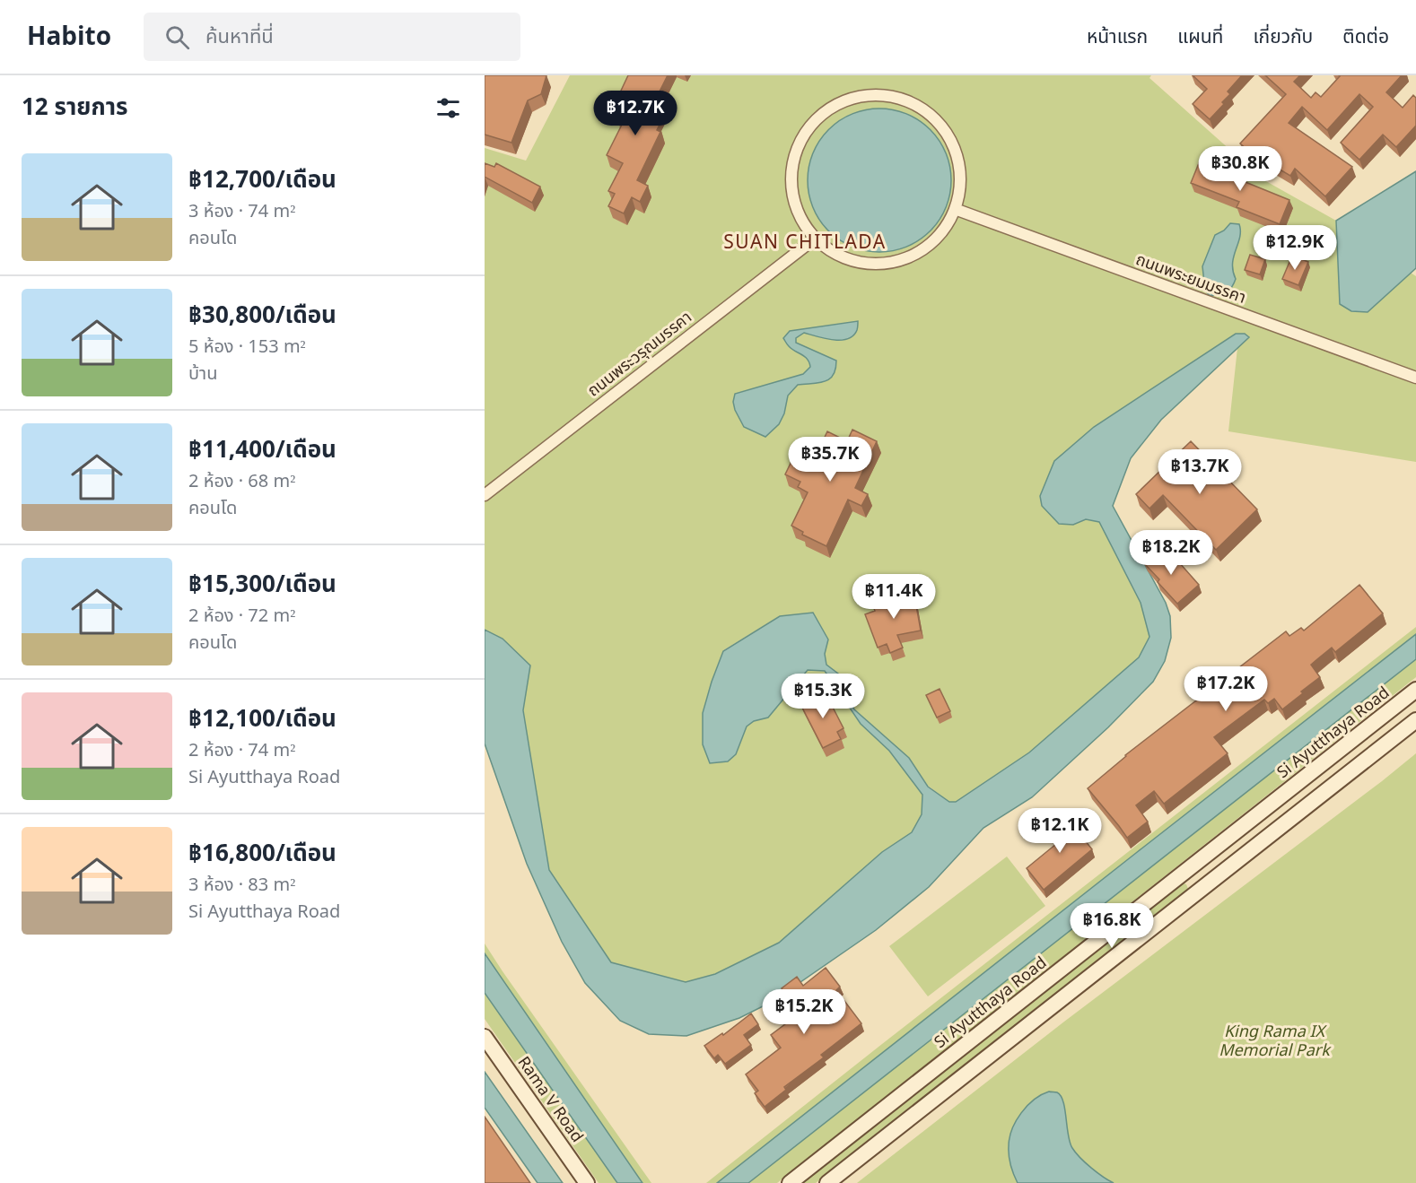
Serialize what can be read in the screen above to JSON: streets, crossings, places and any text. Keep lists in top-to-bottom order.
{
  "streets": {
    "main road": ["Si Ayutthaya Road", "Rama V Road"],
    "street": ["ถนนพระยมมรรคา", "ถนนพระวรุณมรรคา"]
  },
  "crossings": [
    ["ถนนพระยมมรรคา", "ถนนพระวรุณมรรคา"]
  ],
  "districts": ["SUAN CHITLADA"],
  "parks": ["King Rama IX Memorial Park"],
  "page": {
    "header": "Habito",
    "search": "ค้นหาที่นี่",
    "nav": [
      "หน้าแรก",
      "แผนที่",
      "เกี่ยวกับ",
      "ติดต่อ"
    ],
    "heading": "12 รายการ",
    "price": [
      "฿12.7K",
      "฿30.8K",
      "฿12.9K",
      "฿35.7K",
      "฿13.7K",
      "฿18.2K",
      "฿11.4K",
      "฿17.2K",
      "฿15.3K",
      "฿12.1K",
      "฿16.8K",
      "฿15.2K"
    ],
    "list": [
      {
        "name": "฿12,700/เดือน",
        "note": "3 ห้อง · 74 m² · คอนโด"
      },
      {
        "name": "฿30,800/เดือน",
        "note": "5 ห้อง · 153 m² · บ้าน"
      },
      {
        "name": "฿11,400/เดือน",
        "note": "2 ห้อง · 68 m² · คอนโด"
      },
      {
        "name": "฿15,300/เดือน",
        "note": "2 ห้อง · 72 m² · คอนโด"
      },
      {
        "name": "฿12,100/เดือน",
        "note": "2 ห้อง · 74 m² · Si Ayutthaya Road"
      },
      {
        "name": "฿16,800/เดือน",
        "note": "3 ห้อง · 83 m² · Si Ayutthaya Road"
      }
    ]
  }
}
